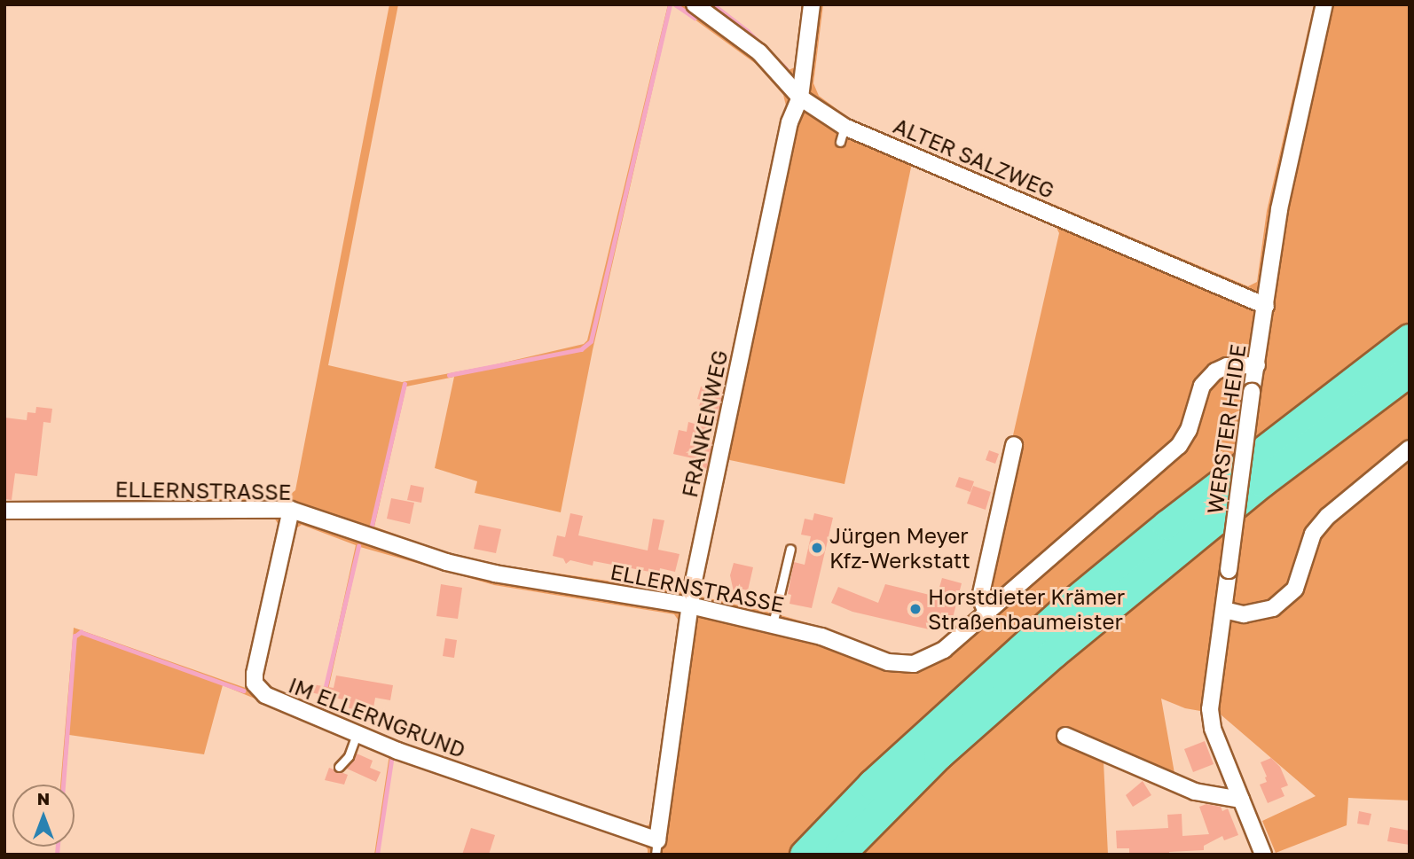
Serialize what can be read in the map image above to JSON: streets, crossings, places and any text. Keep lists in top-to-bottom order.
{
  "streets": {
    "street": [
      "ALTER SALZWEG",
      "FRANKENWEG",
      "WERSTER HEIDE",
      "ELLERNSTRASSE",
      "IM ELLERNGRUND"
    ]
  },
  "crossings": [
    ["ALTER SALZWEG", "FRANKENWEG"],
    ["ALTER SALZWEG", "WERSTER HEIDE"],
    ["FRANKENWEG", "ELLERNSTRASSE"],
    ["FRANKENWEG", "IM ELLERNGRUND"],
    ["WERSTER HEIDE", "ELLERNSTRASSE"],
    ["ELLERNSTRASSE", "IM ELLERNGRUND"]
  ],
  "places": ["Jürgen Meyer Kfz-Werkstatt", "Horstdieter Krämer Straßenbaumeister"],
  "north": "top"
}
